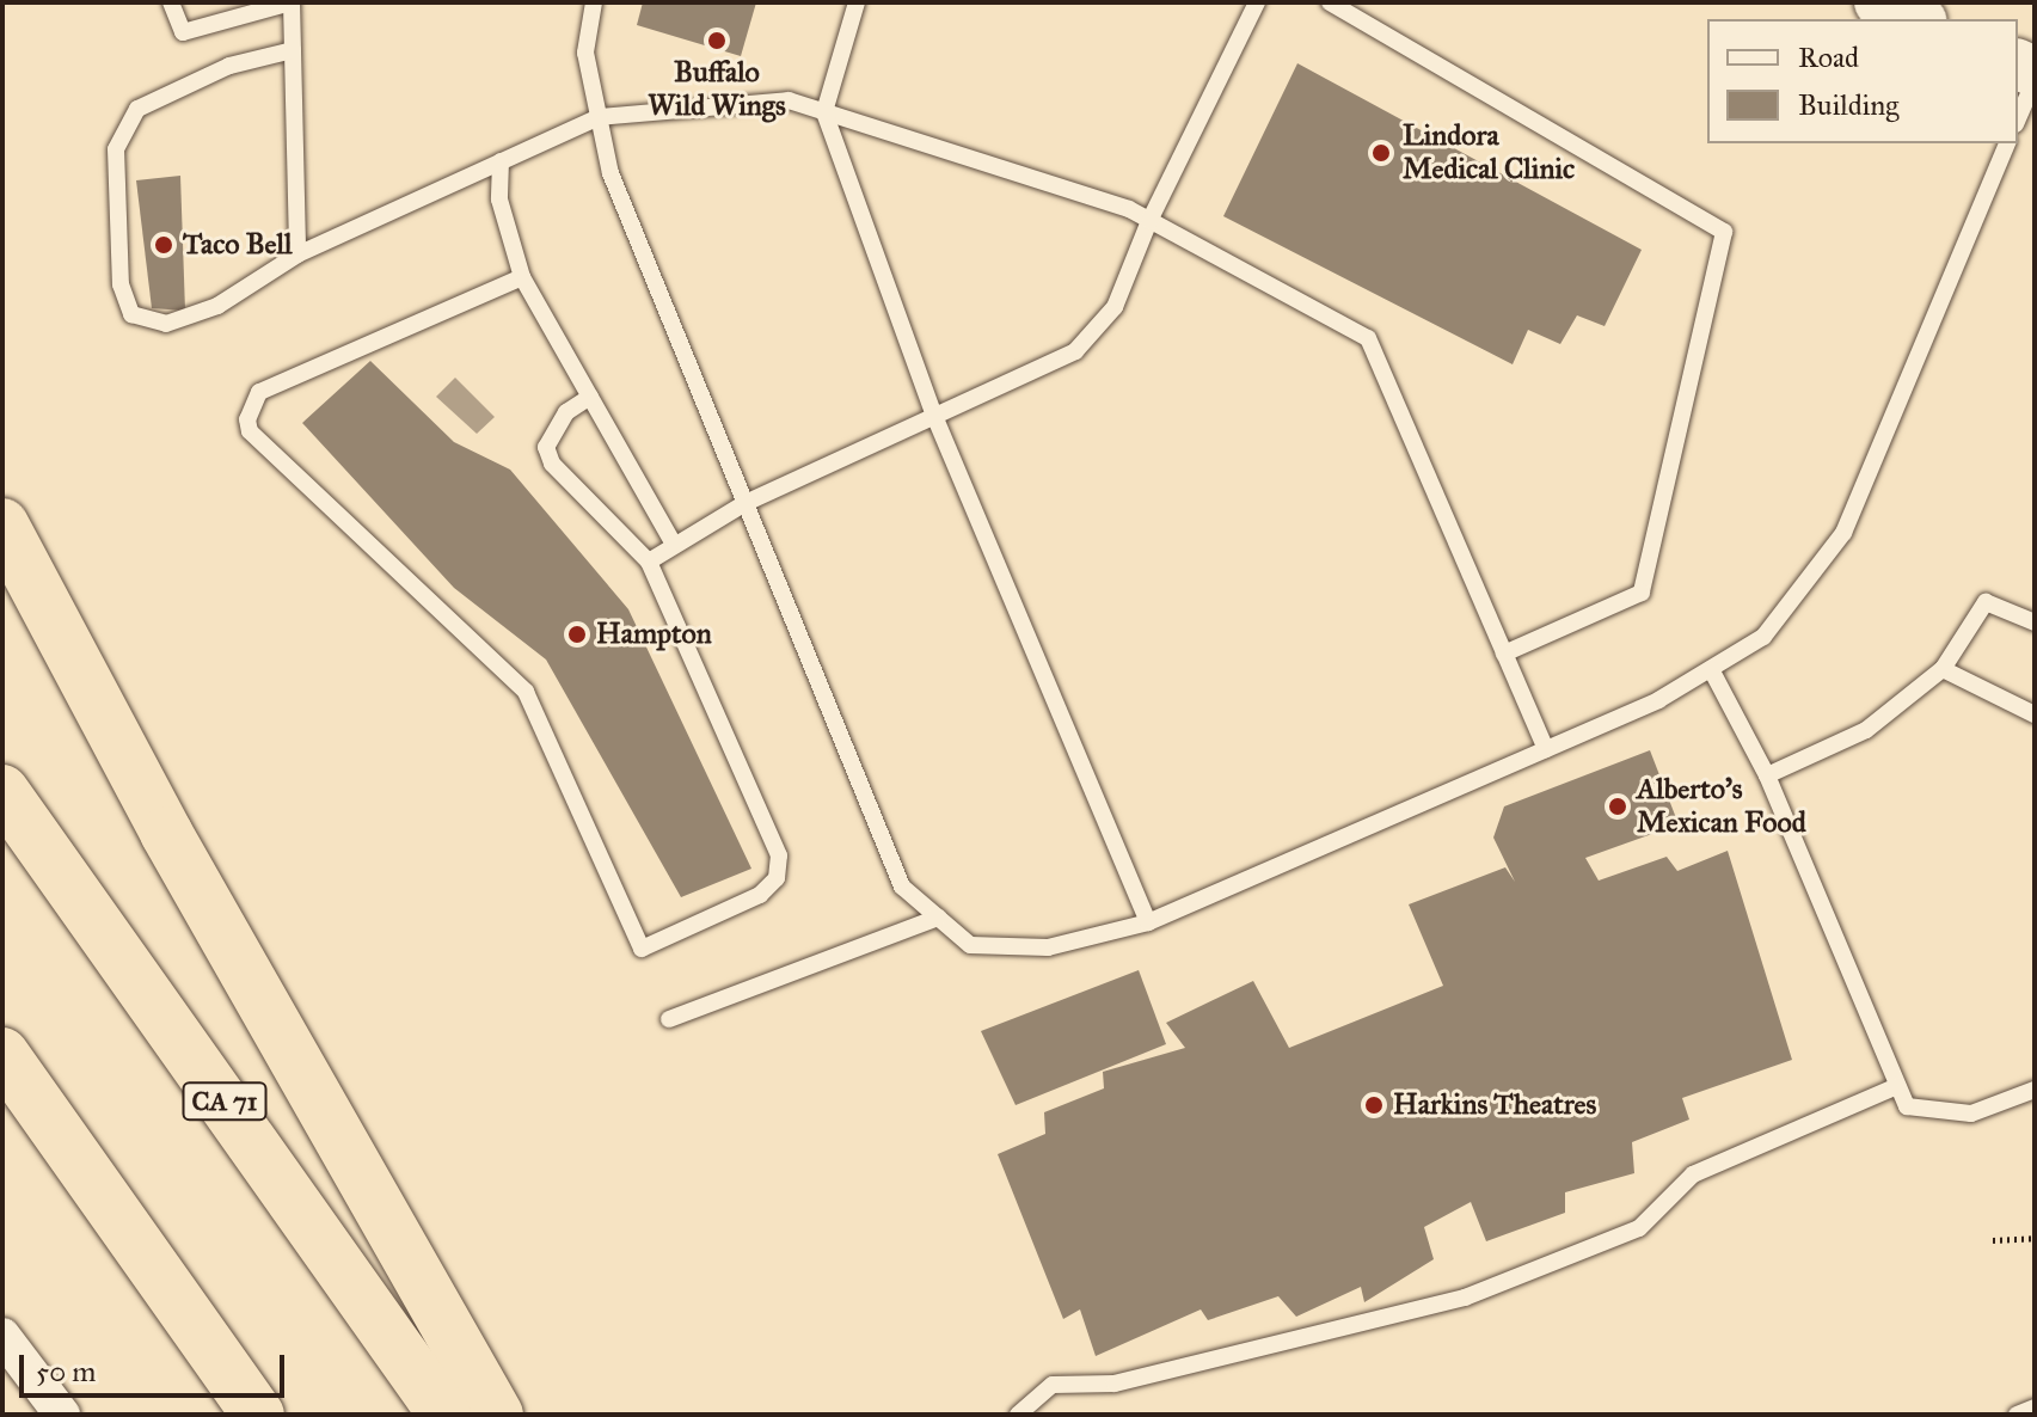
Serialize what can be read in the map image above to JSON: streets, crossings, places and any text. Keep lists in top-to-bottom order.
{
  "streets": {
    "highway": ["CA 71"]
  },
  "places": [
    "Buffalo Wild Wings",
    "Lindora Medical Clinic",
    "Taco Bell",
    "Hampton",
    "Alberto's Mexican Food",
    "Harkins Theatres"
  ],
  "legend": ["Road", "Building"],
  "scale_bar": "50 m"
}
